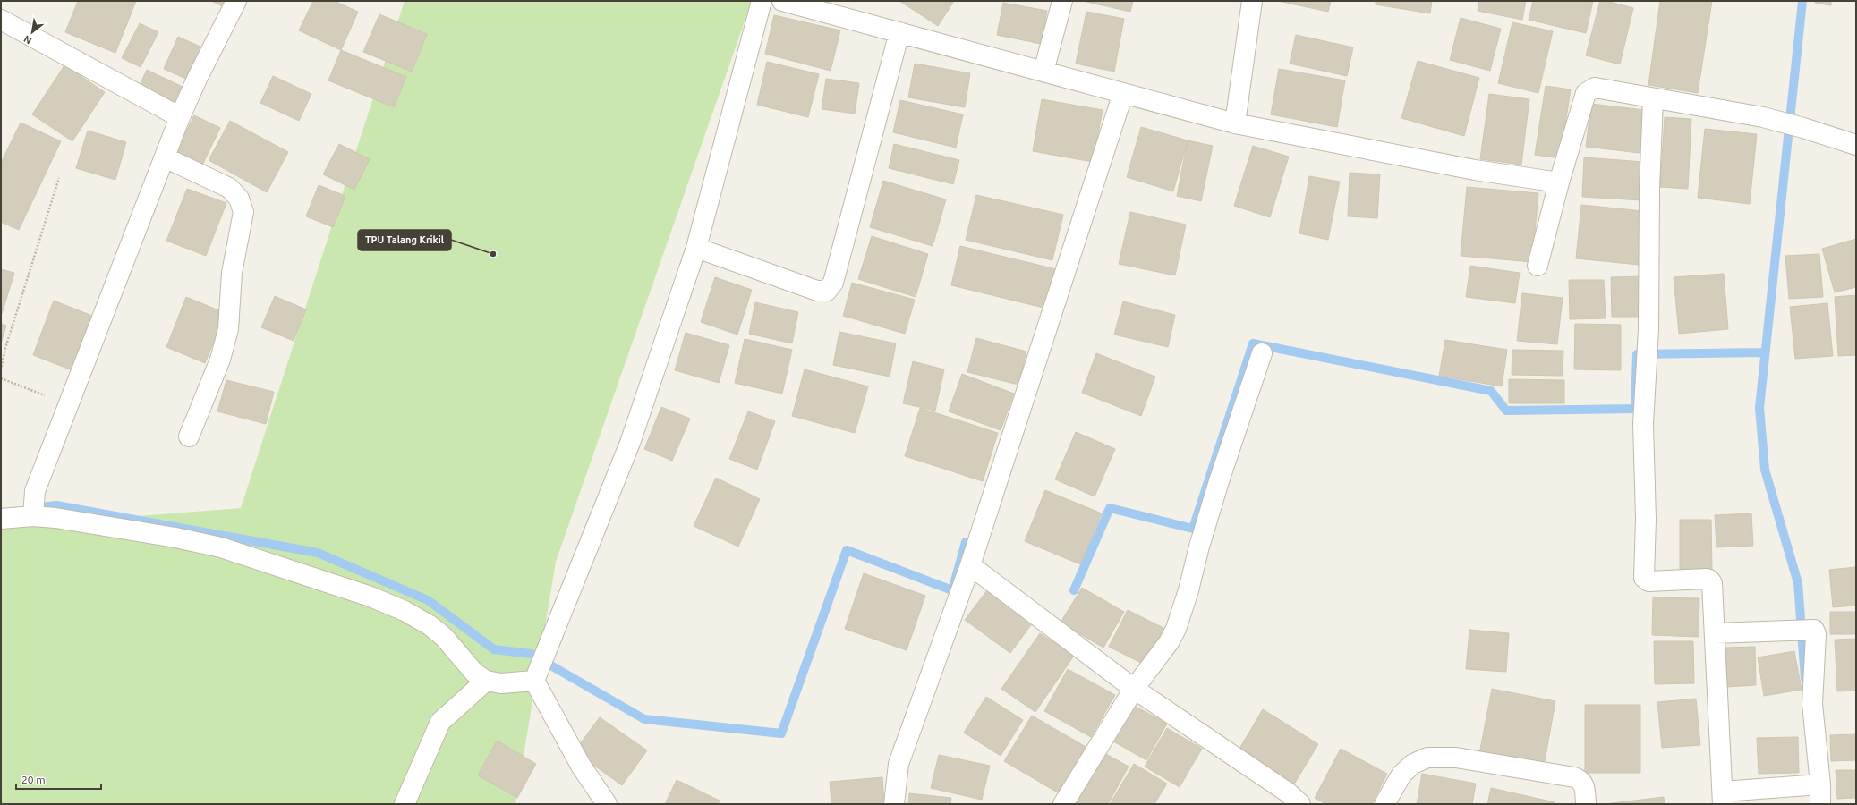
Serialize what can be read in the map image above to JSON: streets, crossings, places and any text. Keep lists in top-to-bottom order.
{
  "places": ["TPU Talang Krikil"],
  "scale_bar": "20 m",
  "north": "bottom left"
}
